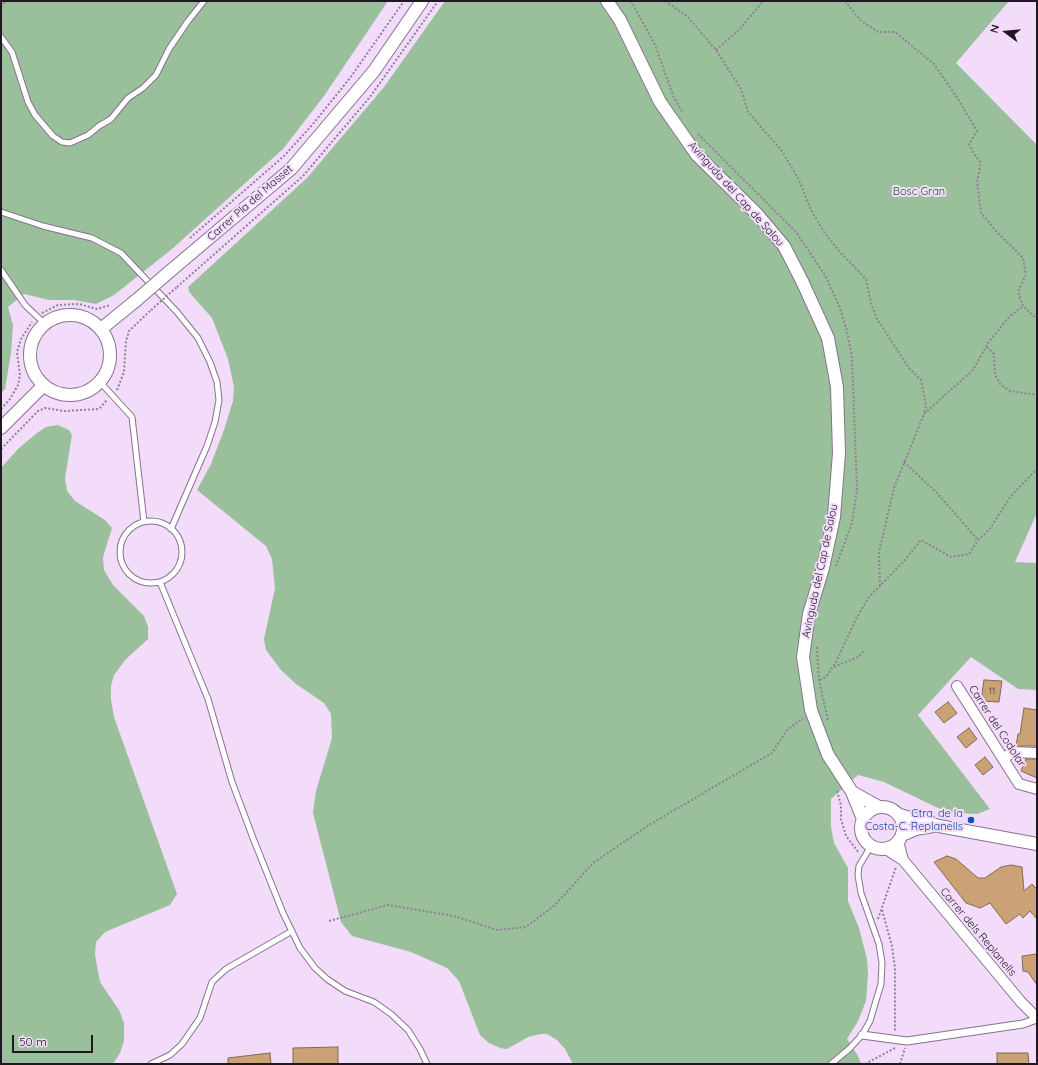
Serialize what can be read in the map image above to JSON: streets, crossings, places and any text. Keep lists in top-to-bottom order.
{
  "streets": {
    "street": [
      "Avinguda del Cap de Salou",
      "Carrer Pla del Masset",
      "Carrer del Codolar",
      "Carrer dels Replanells"
    ]
  },
  "crossings": [
    ["Avinguda del Cap de Salou", "Carrer dels Replanells"]
  ],
  "parks": ["Bosc Gran"],
  "places": ["Ctra. de la Costa-C. Replanells"],
  "house_numbers": ["11"],
  "scale_bar": "50 m",
  "north": "left"
}
